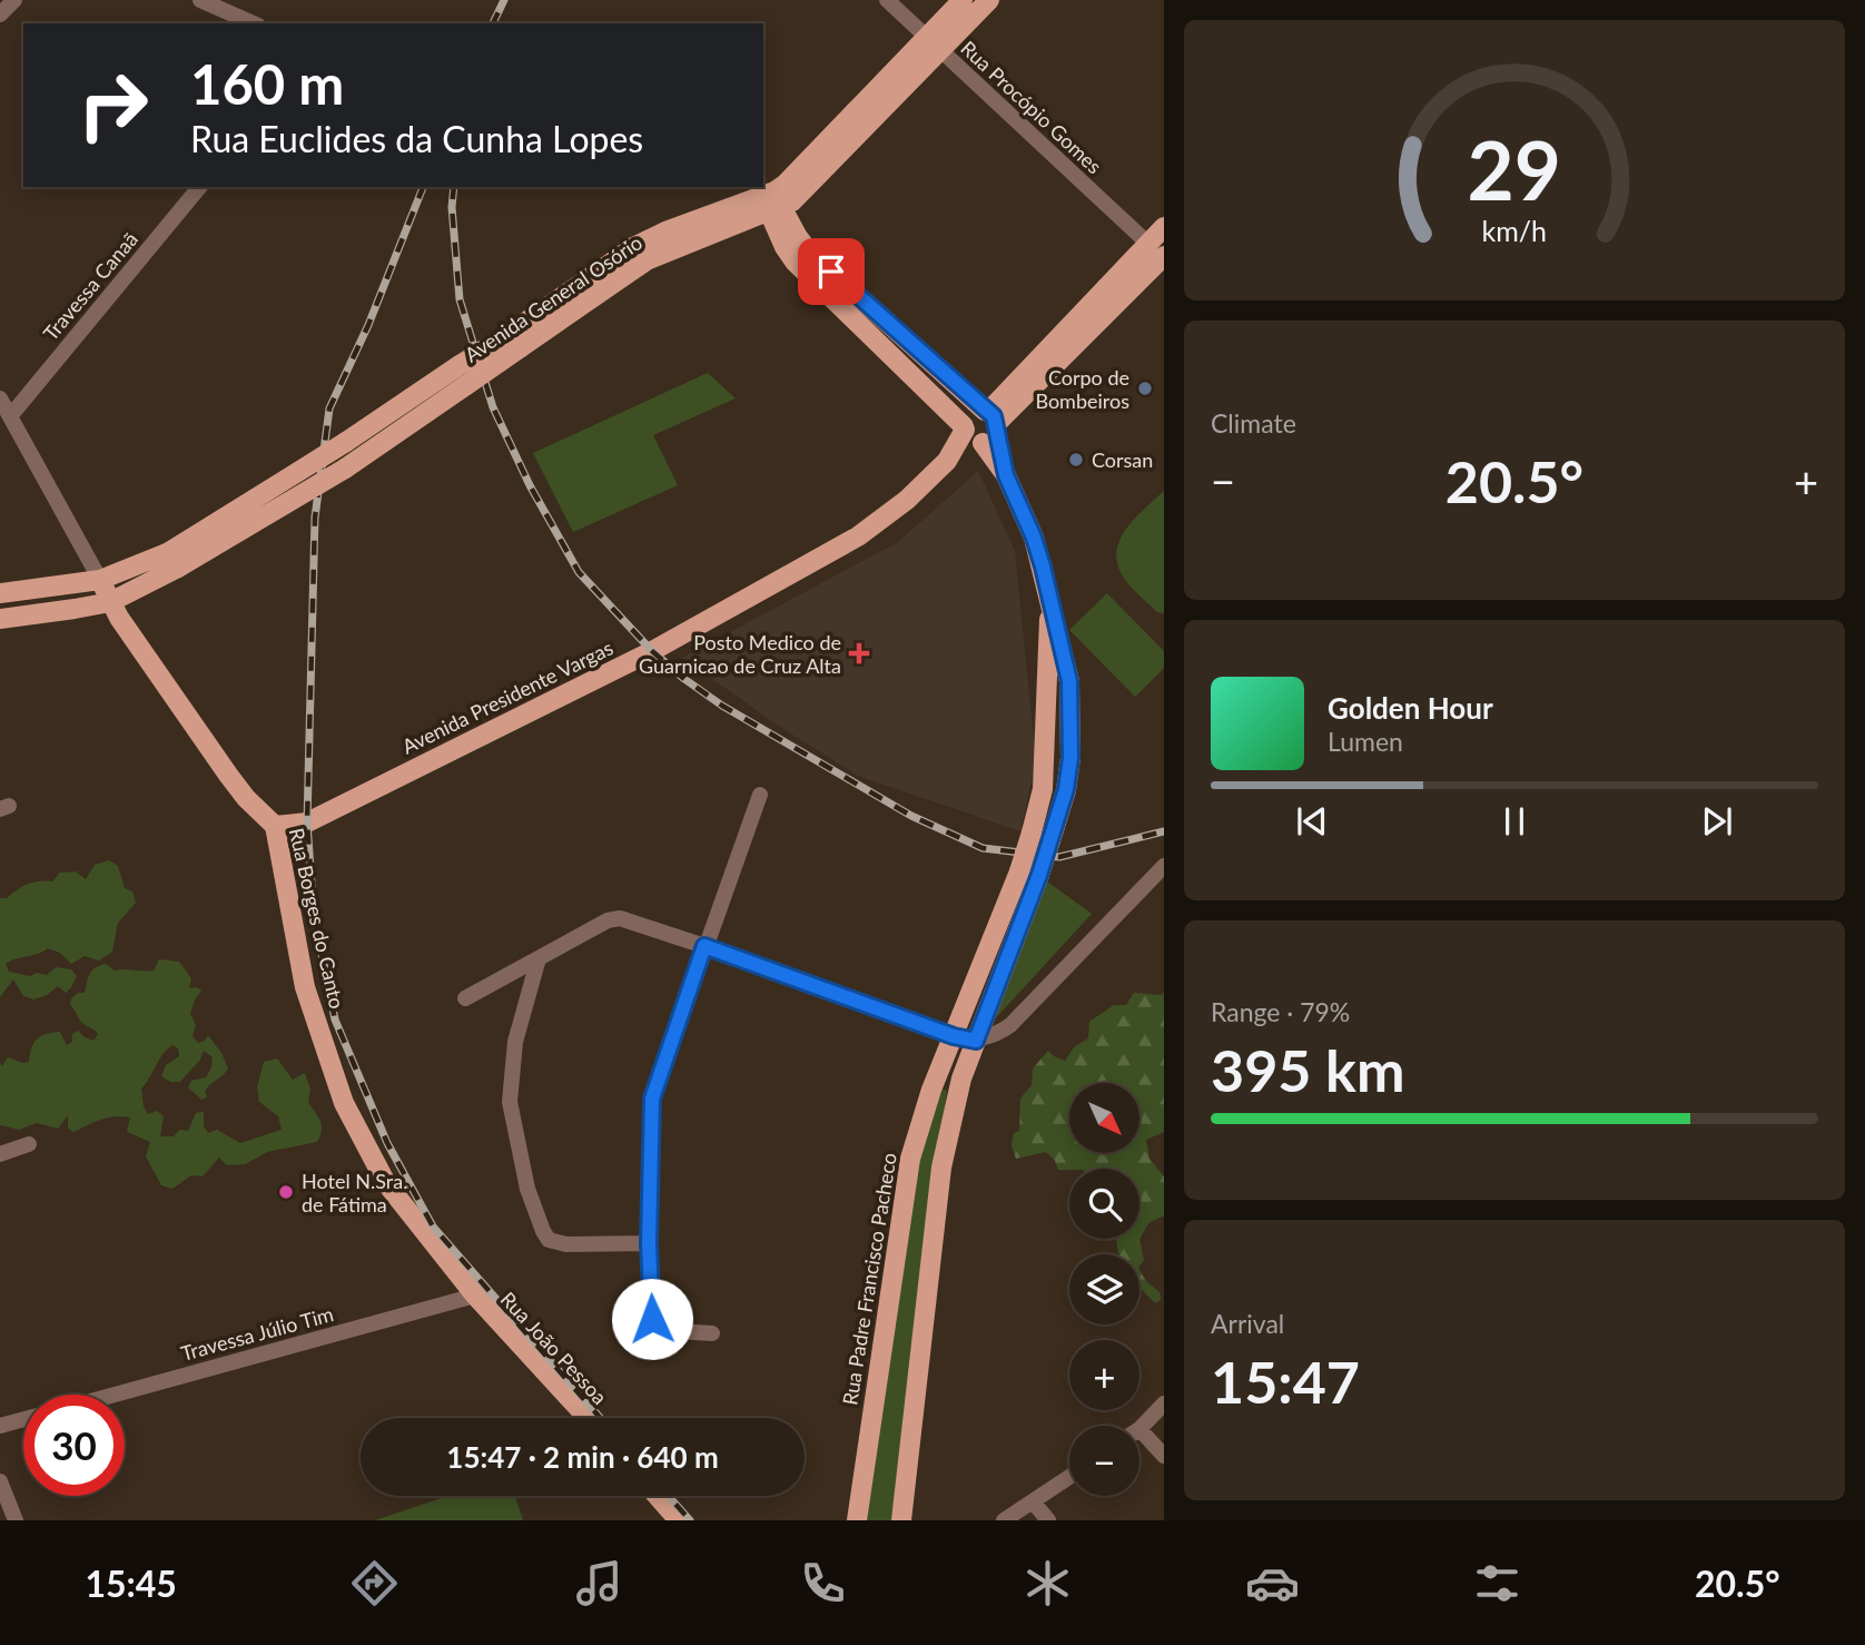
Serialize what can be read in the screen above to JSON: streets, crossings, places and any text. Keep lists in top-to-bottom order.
{
  "streets": {
    "main road": [
      "Avenida General Osório",
      "Avenida Presidente Vargas",
      "Rua Borges do Canto",
      "Rua Padre Francisco Pacheco",
      "Rua João Pessoa"
    ],
    "street": ["Rua Procópio Gomes", "Travessa Canaã", "Travessa Júlio Tim"]
  },
  "crossings": [
    ["Rua Procópio Gomes", "Avenida General Osório"],
    ["Rua Procópio Gomes", "Avenida Presidente Vargas"],
    ["Travessa Canaã", "Rua Borges do Canto"],
    ["Avenida General Osório", "Rua Borges do Canto"],
    ["Avenida General Osório", "Rua Padre Francisco Pacheco"],
    ["Avenida Presidente Vargas", "Rua Borges do Canto"],
    ["Avenida Presidente Vargas", "Rua Padre Francisco Pacheco"],
    ["Rua Borges do Canto", "Travessa Júlio Tim"],
    ["Rua Borges do Canto", "Rua João Pessoa"],
    ["Travessa Júlio Tim", "Rua João Pessoa"]
  ],
  "places": {
    "other": ["Corpo de Bombeiros", "Corsan", "Hotel N.Sra. de Fátima"],
    "health": ["Posto Medico de Guarnicao de Cruz Alta"]
  },
  "north": "bottom right",
  "page": {
    "turn": ["160 m", "Rua Euclides da Cunha Lopes"],
    "tile": [
      "Climate",
      ["Range · 79%", "395 km"],
      ["Arrival", "15:47"]
    ],
    "heat": ["−", "20.5°", "+"],
    "song": ["Golden Hour", "Lumen"],
    "map_buttons": ["+", "−"],
    "limit": "30",
    "trip": "15:47 · 2 min · 640 m",
    "tabs": ["15:45", "20.5°"],
    "gauge": ["29", "km/h"]
  }
}
